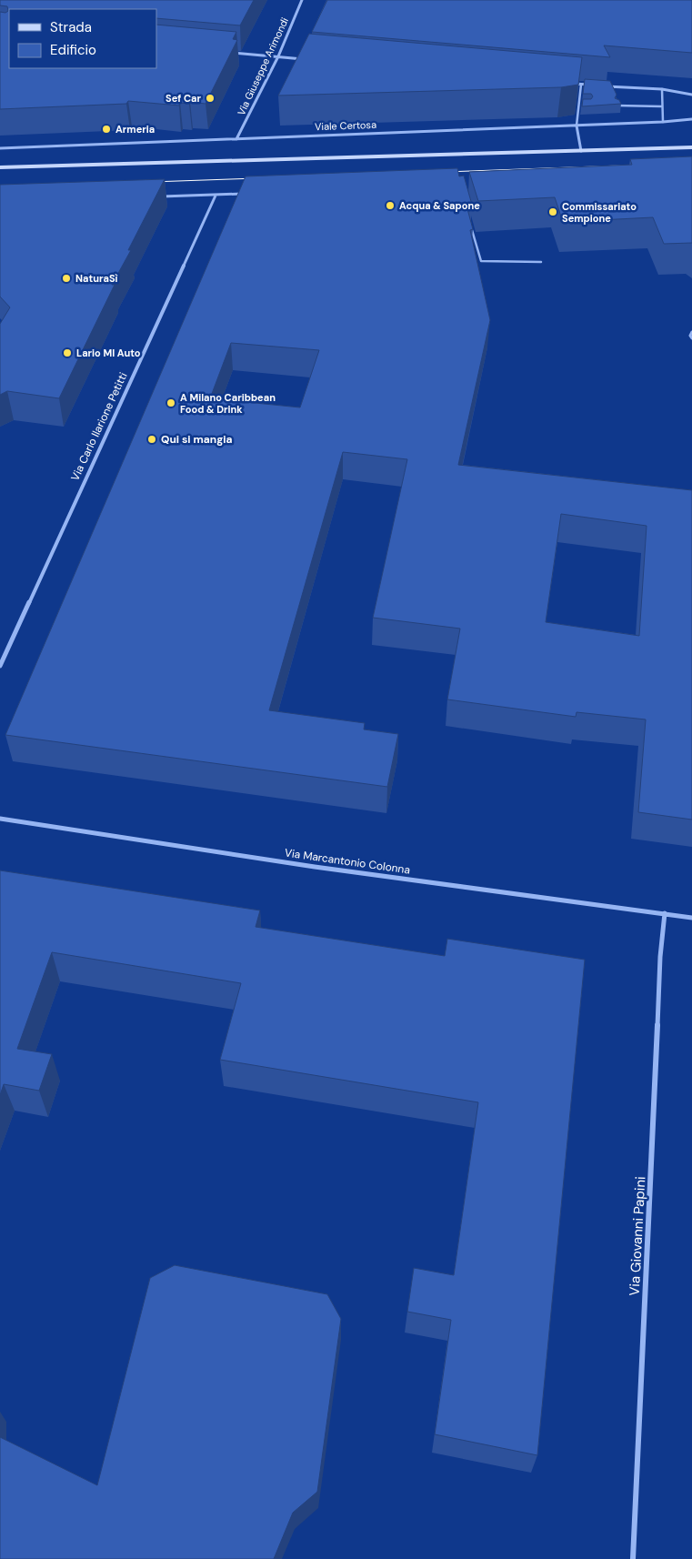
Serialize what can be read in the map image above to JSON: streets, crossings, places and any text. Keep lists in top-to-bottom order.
{
  "streets": {
    "street": [
      "Via Giuseppe Arimondi",
      "Viale Certosa",
      "Via Carlo Ilarione Petitti",
      "Via Marcantonio Colonna",
      "Via Giovanni Papini"
    ]
  },
  "crossings": [
    ["Via Giuseppe Arimondi", "Viale Certosa"],
    ["Via Marcantonio Colonna", "Via Giovanni Papini"]
  ],
  "places": [
    "Sef Car",
    "Armeria",
    "Acqua & Sapone",
    "Commissariato Sempione",
    "NaturaSì",
    "Lario MI Auto",
    "A Milano Caribbean Food & Drink",
    "Qui si mangia"
  ],
  "legend": ["Strada", "Edificio"]
}
